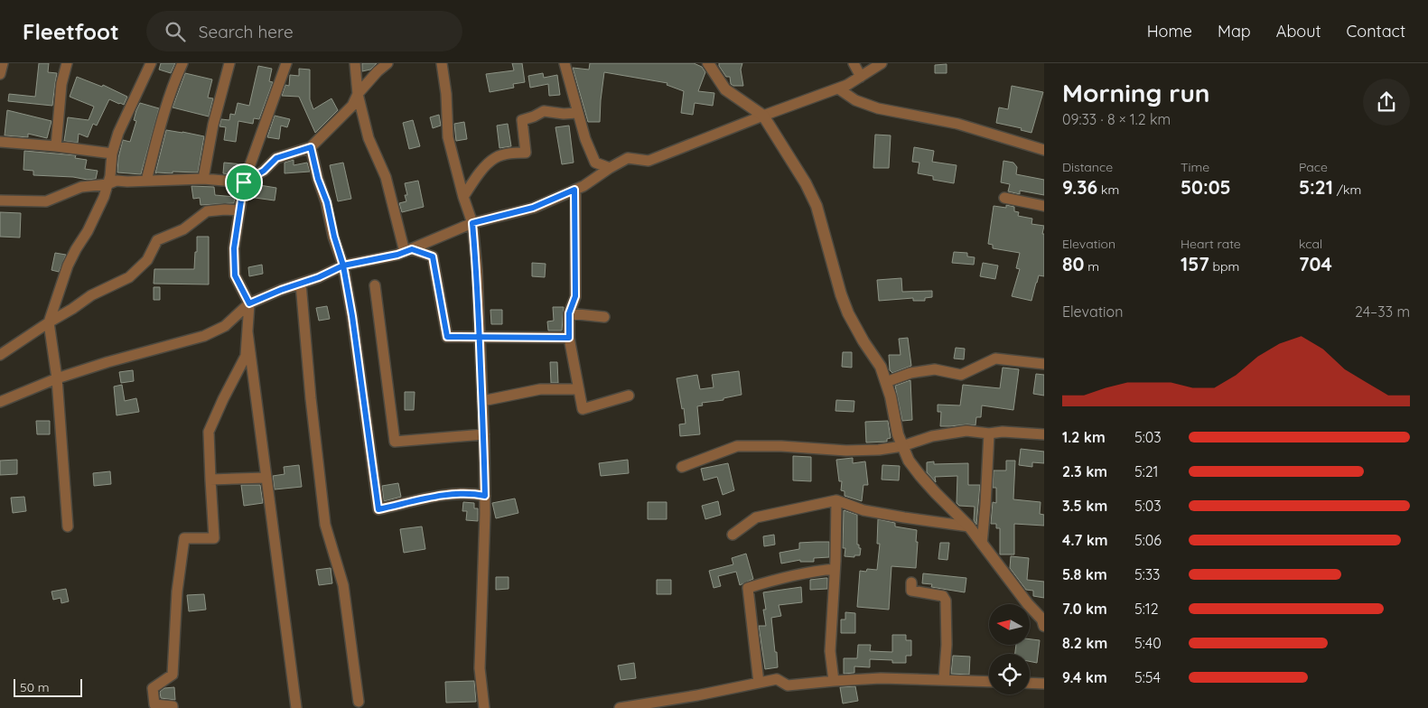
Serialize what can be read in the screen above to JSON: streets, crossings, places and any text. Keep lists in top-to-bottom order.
{
  "scale_bar": "50 m",
  "north": "left",
  "page": {
    "header": "Fleetfoot",
    "search": "Search here",
    "nav": [
      "Home",
      "Map",
      "About",
      "Contact"
    ],
    "heading": ["Morning run", "09:33 · 8 × 1.2 km"],
    "stats": [
      ["Distance", "9.36 km"],
      ["Time", "50:05"],
      ["Pace", "5:21 /km"],
      ["Elevation", "80 m"],
      ["Heart rate", "157 bpm"],
      ["kcal", "704"]
    ],
    "chart": ["Elevation", "24–33 m"],
    "list": [
      {
        "name": "1.2 km",
        "note": "5:03"
      },
      {
        "name": "2.3 km",
        "note": "5:21"
      },
      {
        "name": "3.5 km",
        "note": "5:03"
      },
      {
        "name": "4.7 km",
        "note": "5:06"
      },
      {
        "name": "5.8 km",
        "note": "5:33"
      },
      {
        "name": "7.0 km",
        "note": "5:12"
      },
      {
        "name": "8.2 km",
        "note": "5:40"
      },
      {
        "name": "9.4 km",
        "note": "5:54"
      }
    ],
    "scale": "50 m"
  }
}
